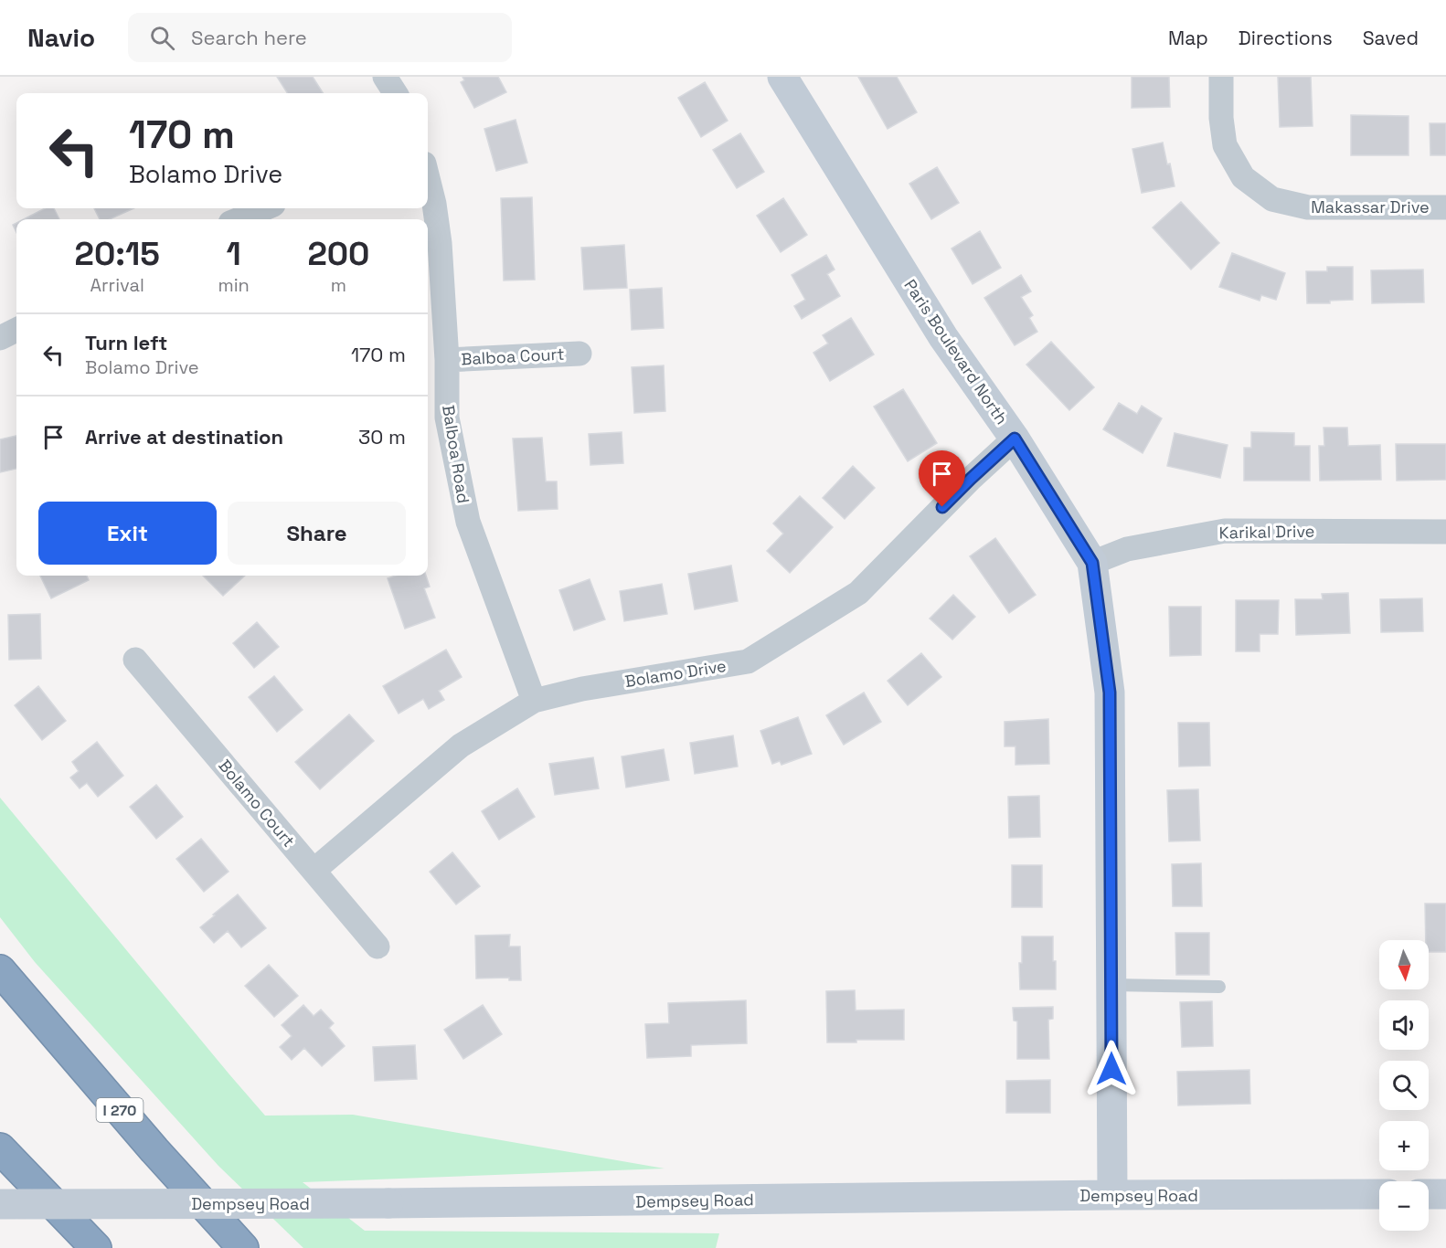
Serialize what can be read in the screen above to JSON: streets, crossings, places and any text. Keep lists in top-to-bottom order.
{
  "streets": {
    "highway": ["I 270"],
    "main road": ["Paris Boulevard North", "Dempsey Road"],
    "street": [
      "Makassar Drive",
      "Balboa Court",
      "Balboa Road",
      "Karikal Drive",
      "Bolamo Drive",
      "Bolamo Court"
    ]
  },
  "crossings": [
    ["Paris Boulevard North", "Karikal Drive"],
    ["Paris Boulevard North", "Bolamo Drive"],
    ["Paris Boulevard North", "Dempsey Road"],
    ["Balboa Court", "Balboa Road"],
    ["Balboa Road", "Bolamo Drive"],
    ["Bolamo Drive", "Bolamo Court"]
  ],
  "north": "bottom",
  "page": {
    "header": "Navio",
    "search": "Search here",
    "nav": ["Map", "Directions", "Saved"],
    "turn": ["170 m", "Bolamo Drive"],
    "eta": [
      "20:15",
      "Arrival",
      "1",
      "min",
      "200",
      "m"
    ],
    "list": [
      {
        "name": "Turn left",
        "note": "Bolamo Drive",
        "value": "170 m"
      },
      {
        "name": "Arrive at destination",
        "value": "30 m"
      }
    ],
    "buttons": ["Exit", "Share"],
    "map_buttons": ["+", "−"]
  }
}
